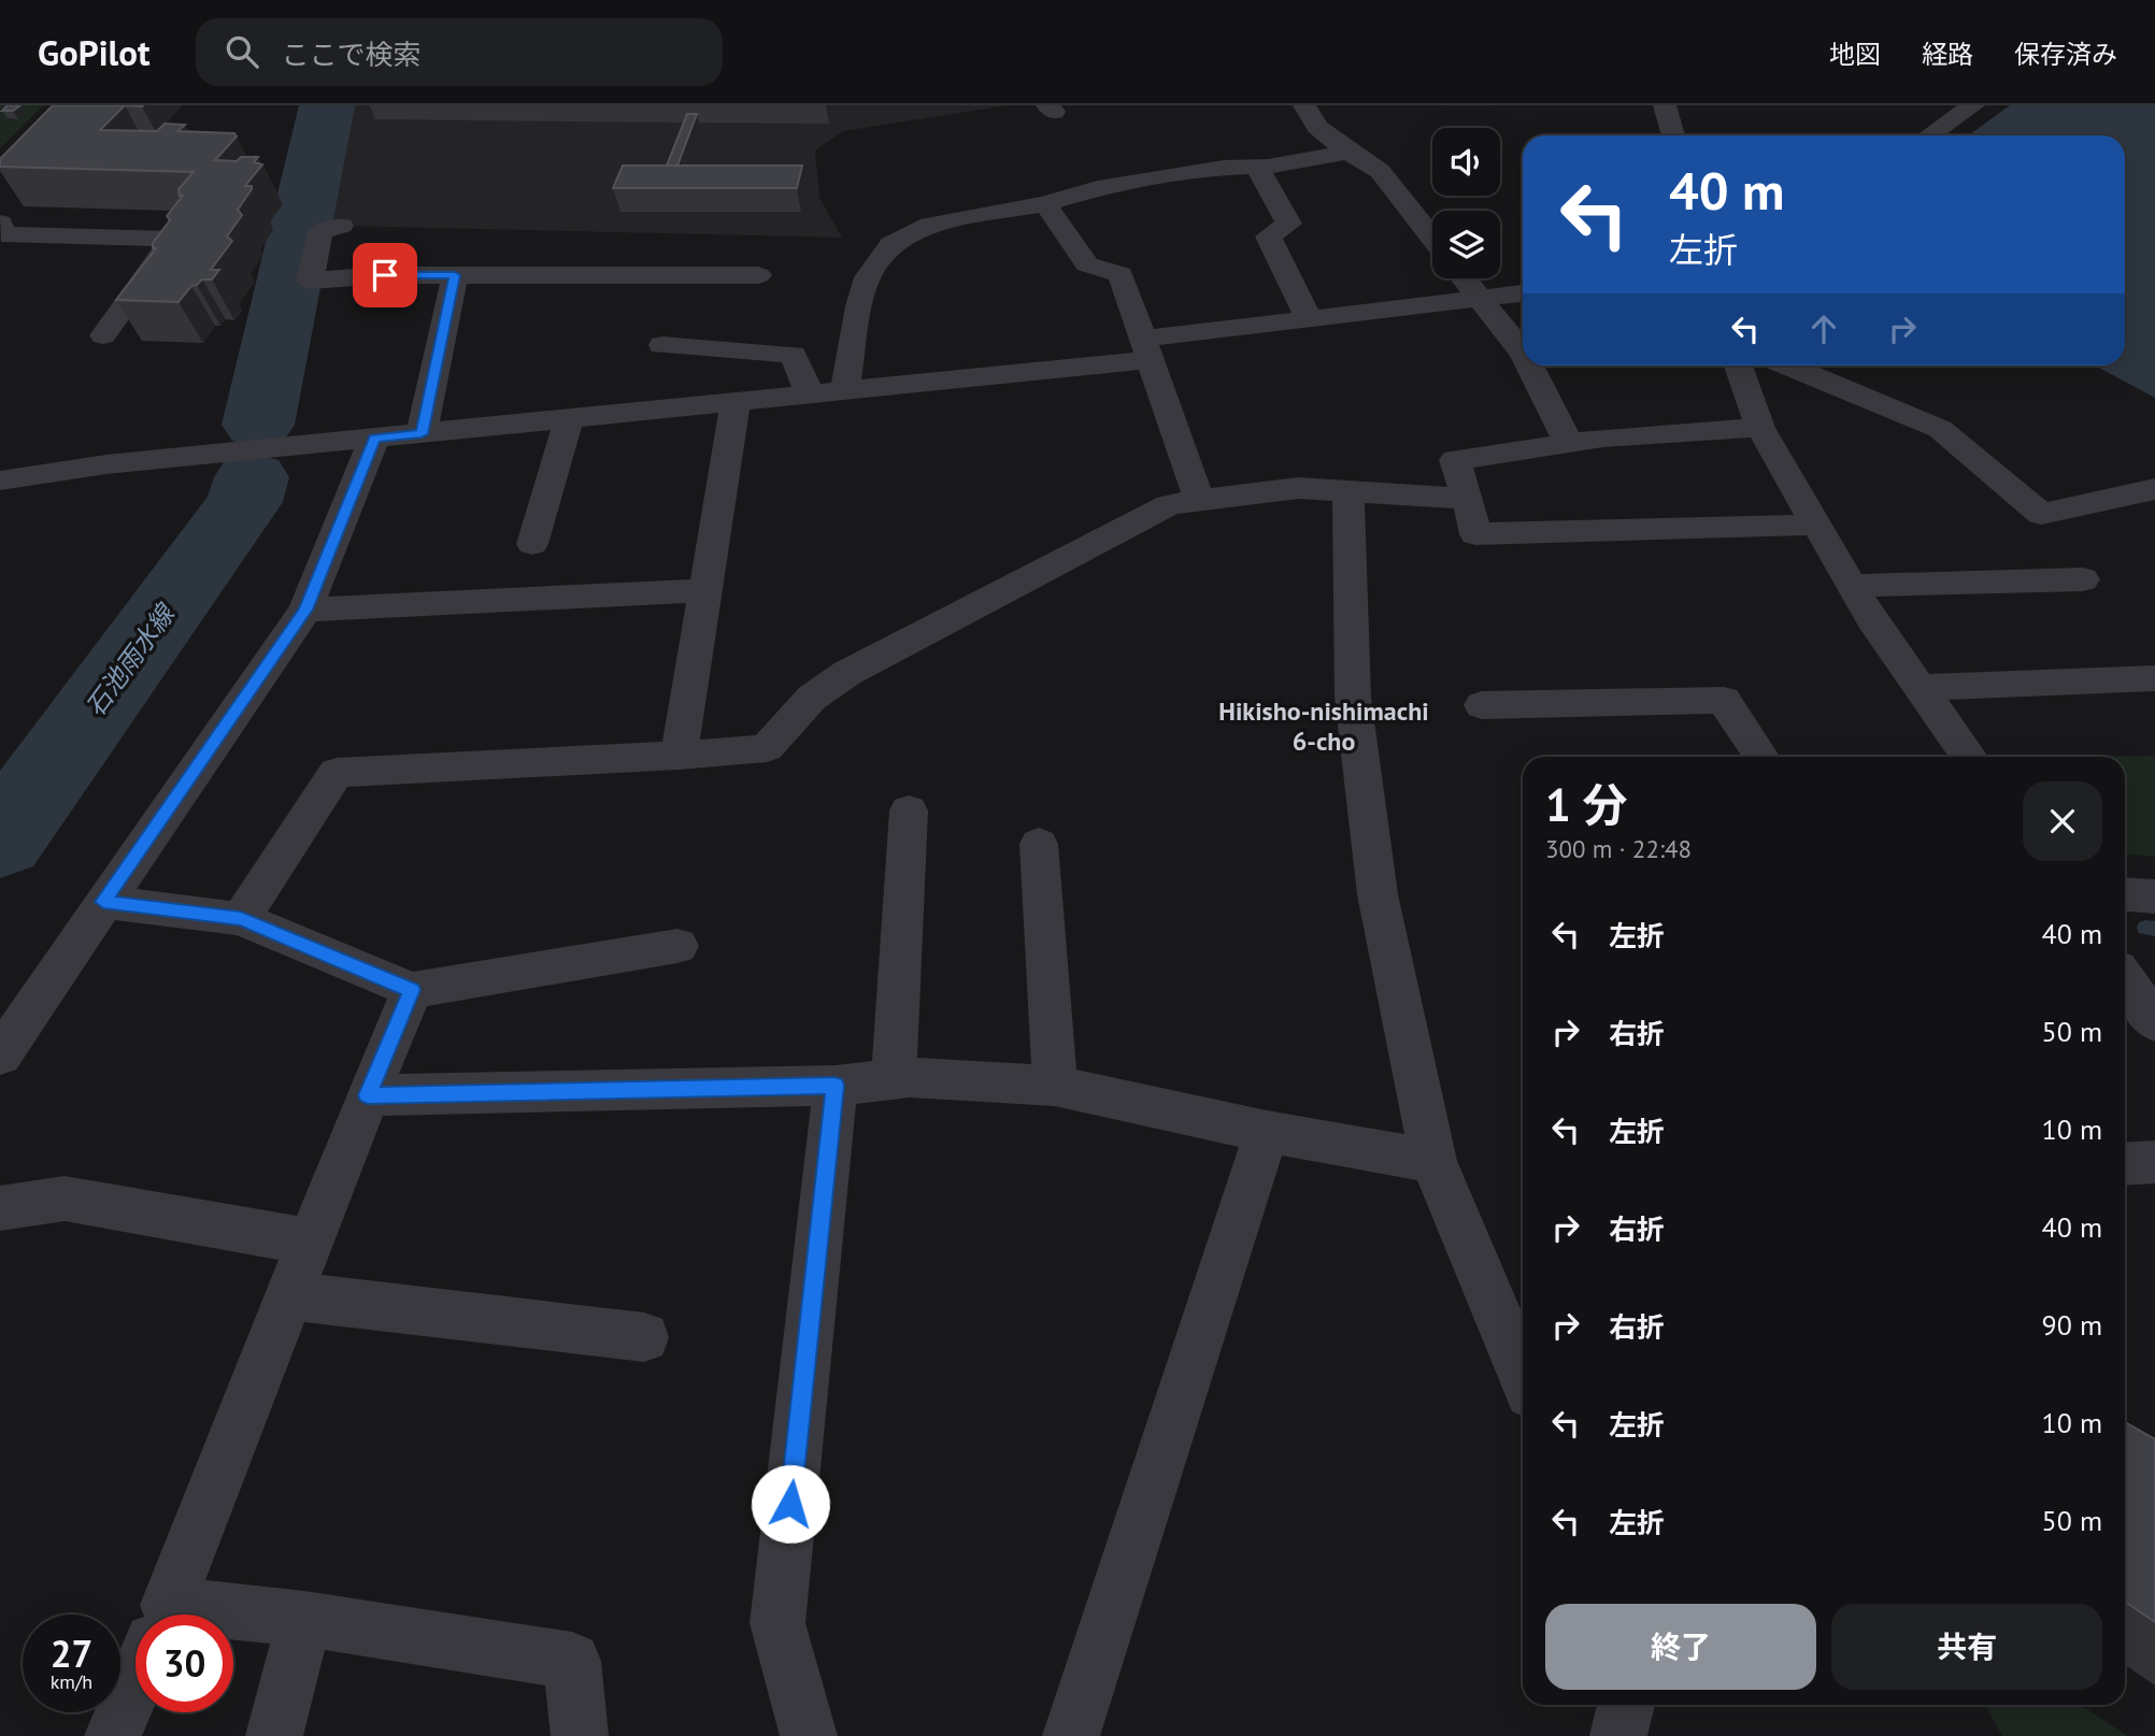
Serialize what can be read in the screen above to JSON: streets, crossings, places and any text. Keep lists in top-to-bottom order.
{
  "districts": ["Hikisho-nishimachi 6-cho"],
  "water": ["石池雨水線"],
  "page": {
    "header": "GoPilot",
    "search": "ここで検索",
    "nav": ["地図", "経路", "保存済み"],
    "turn": ["40 m", "左折"],
    "heading": ["1 分", "300 m · 22:48"],
    "list": [
      {
        "name": "左折",
        "value": "40 m"
      },
      {
        "name": "右折",
        "value": "50 m"
      },
      {
        "name": "左折",
        "value": "10 m"
      },
      {
        "name": "右折",
        "value": "40 m"
      },
      {
        "name": "右折",
        "value": "90 m"
      },
      {
        "name": "左折",
        "value": "10 m"
      },
      {
        "name": "左折",
        "value": "50 m"
      }
    ],
    "buttons": ["終了", "共有"],
    "speed": "27 km/h",
    "limit": "30"
  }
}
